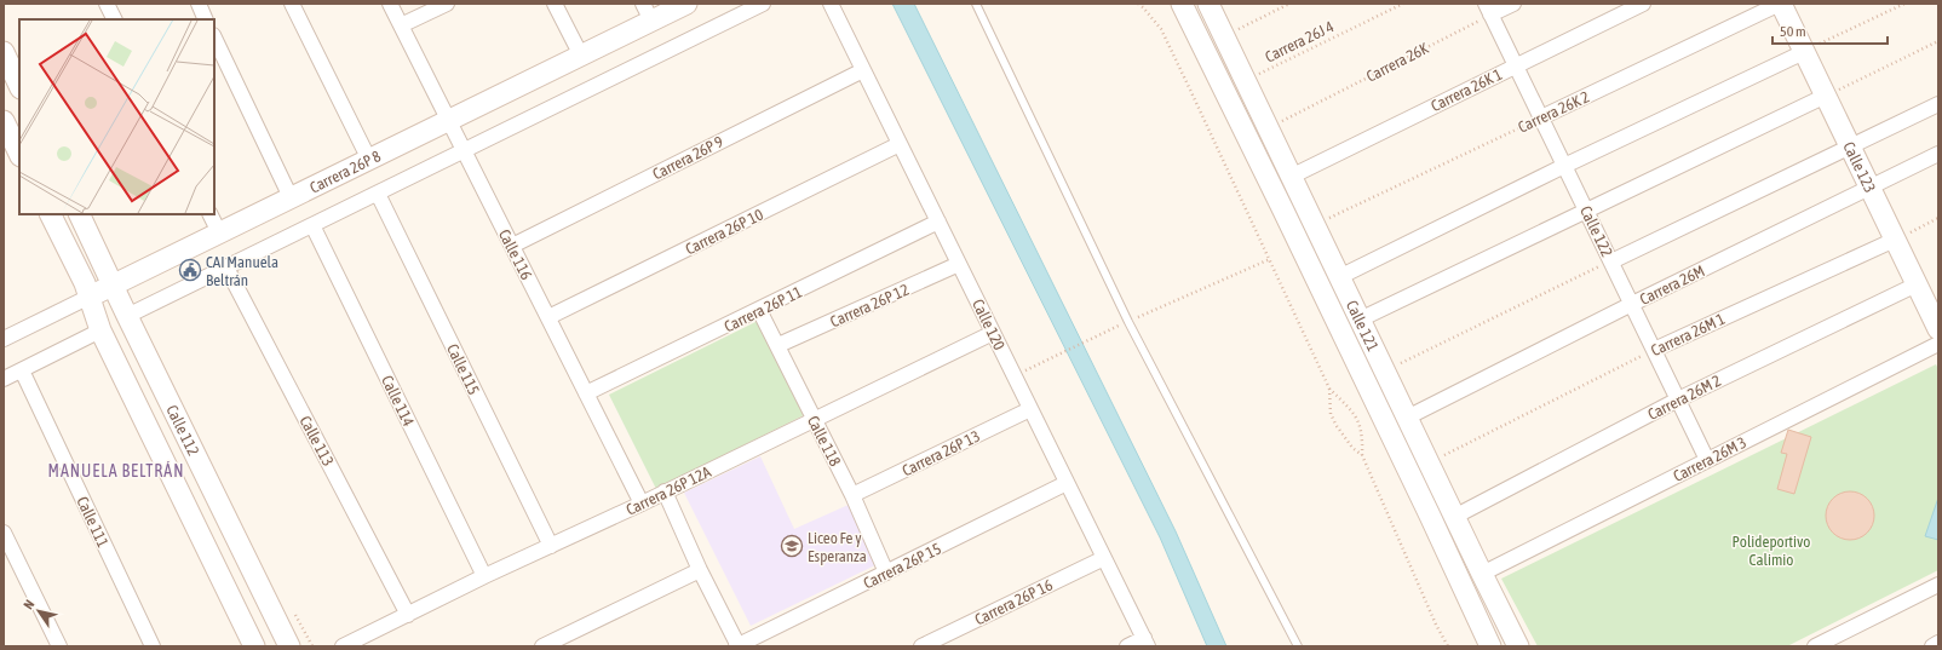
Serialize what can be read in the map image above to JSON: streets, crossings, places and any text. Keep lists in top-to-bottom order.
{
  "streets": {
    "street": [
      "Carrera 26K 1",
      "Carrera 26K 2",
      "Carrera 26P 9",
      "Calle 123",
      "Carrera 26P 8",
      "Carrera 26P 10",
      "Calle 122",
      "Calle 116",
      "Carrera 26M",
      "Carrera 26P 12",
      "Carrera 26P 11",
      "Calle 120",
      "Calle 121",
      "Carrera 26M 1",
      "Calle 115",
      "Carrera 26M 2",
      "Calle 114",
      "Calle 112",
      "Calle 113",
      "Calle 118",
      "Carrera 26P 13",
      "Carrera 26M 3",
      "Carrera 26P 12A",
      "Calle 111",
      "Carrera 26P 15",
      "Carrera 26P 16"
    ],
    "path": ["Carrera 26J 4", "Carrera 26K"]
  },
  "crossings": [
    ["Carrera 26K", "Calle 122"],
    ["Carrera 26K 1", "Calle 122"],
    ["Carrera 26K 1", "Calle 121"],
    ["Carrera 26K 2", "Calle 123"],
    ["Carrera 26K 2", "Calle 122"],
    ["Carrera 26P 9", "Calle 116"],
    ["Carrera 26P 9", "Calle 120"],
    ["Calle 123", "Carrera 26M"],
    ["Calle 123", "Carrera 26M 1"],
    ["Calle 123", "Carrera 26M 2"],
    ["Carrera 26P 8", "Calle 116"],
    ["Carrera 26P 8", "Calle 112"],
    ["Carrera 26P 10", "Calle 116"],
    ["Carrera 26P 10", "Calle 120"],
    ["Calle 122", "Carrera 26M"],
    ["Calle 122", "Carrera 26M 1"],
    ["Calle 122", "Carrera 26M 2"],
    ["Calle 122", "Carrera 26M 3"],
    ["Calle 116", "Carrera 26P 11"],
    ["Calle 116", "Carrera 26P 12A"],
    ["Carrera 26M", "Calle 121"],
    ["Carrera 26P 12", "Calle 120"],
    ["Carrera 26P 12", "Calle 118"],
    ["Carrera 26P 11", "Calle 120"],
    ["Carrera 26P 11", "Calle 118"],
    ["Calle 120", "Carrera 26P 13"],
    ["Calle 120", "Carrera 26P 12A"],
    ["Calle 120", "Carrera 26P 15"],
    ["Calle 120", "Carrera 26P 16"],
    ["Calle 121", "Carrera 26M 2"],
    ["Calle 121", "Carrera 26M 3"],
    ["Calle 115", "Carrera 26P 12A"],
    ["Calle 114", "Carrera 26P 12A"],
    ["Calle 113", "Carrera 26P 12A"],
    ["Calle 118", "Carrera 26P 13"],
    ["Calle 118", "Carrera 26P 12A"],
    ["Calle 118", "Carrera 26P 15"]
  ],
  "districts": ["MANUELA BELTRÁN"],
  "parks": ["Polideportivo Calimio"],
  "places": {
    "public building": ["CAI Manuela Beltrán"],
    "school or university": ["Liceo Fe y Esperanza"]
  },
  "scale_bar": "50 m",
  "north": "top left"
}
